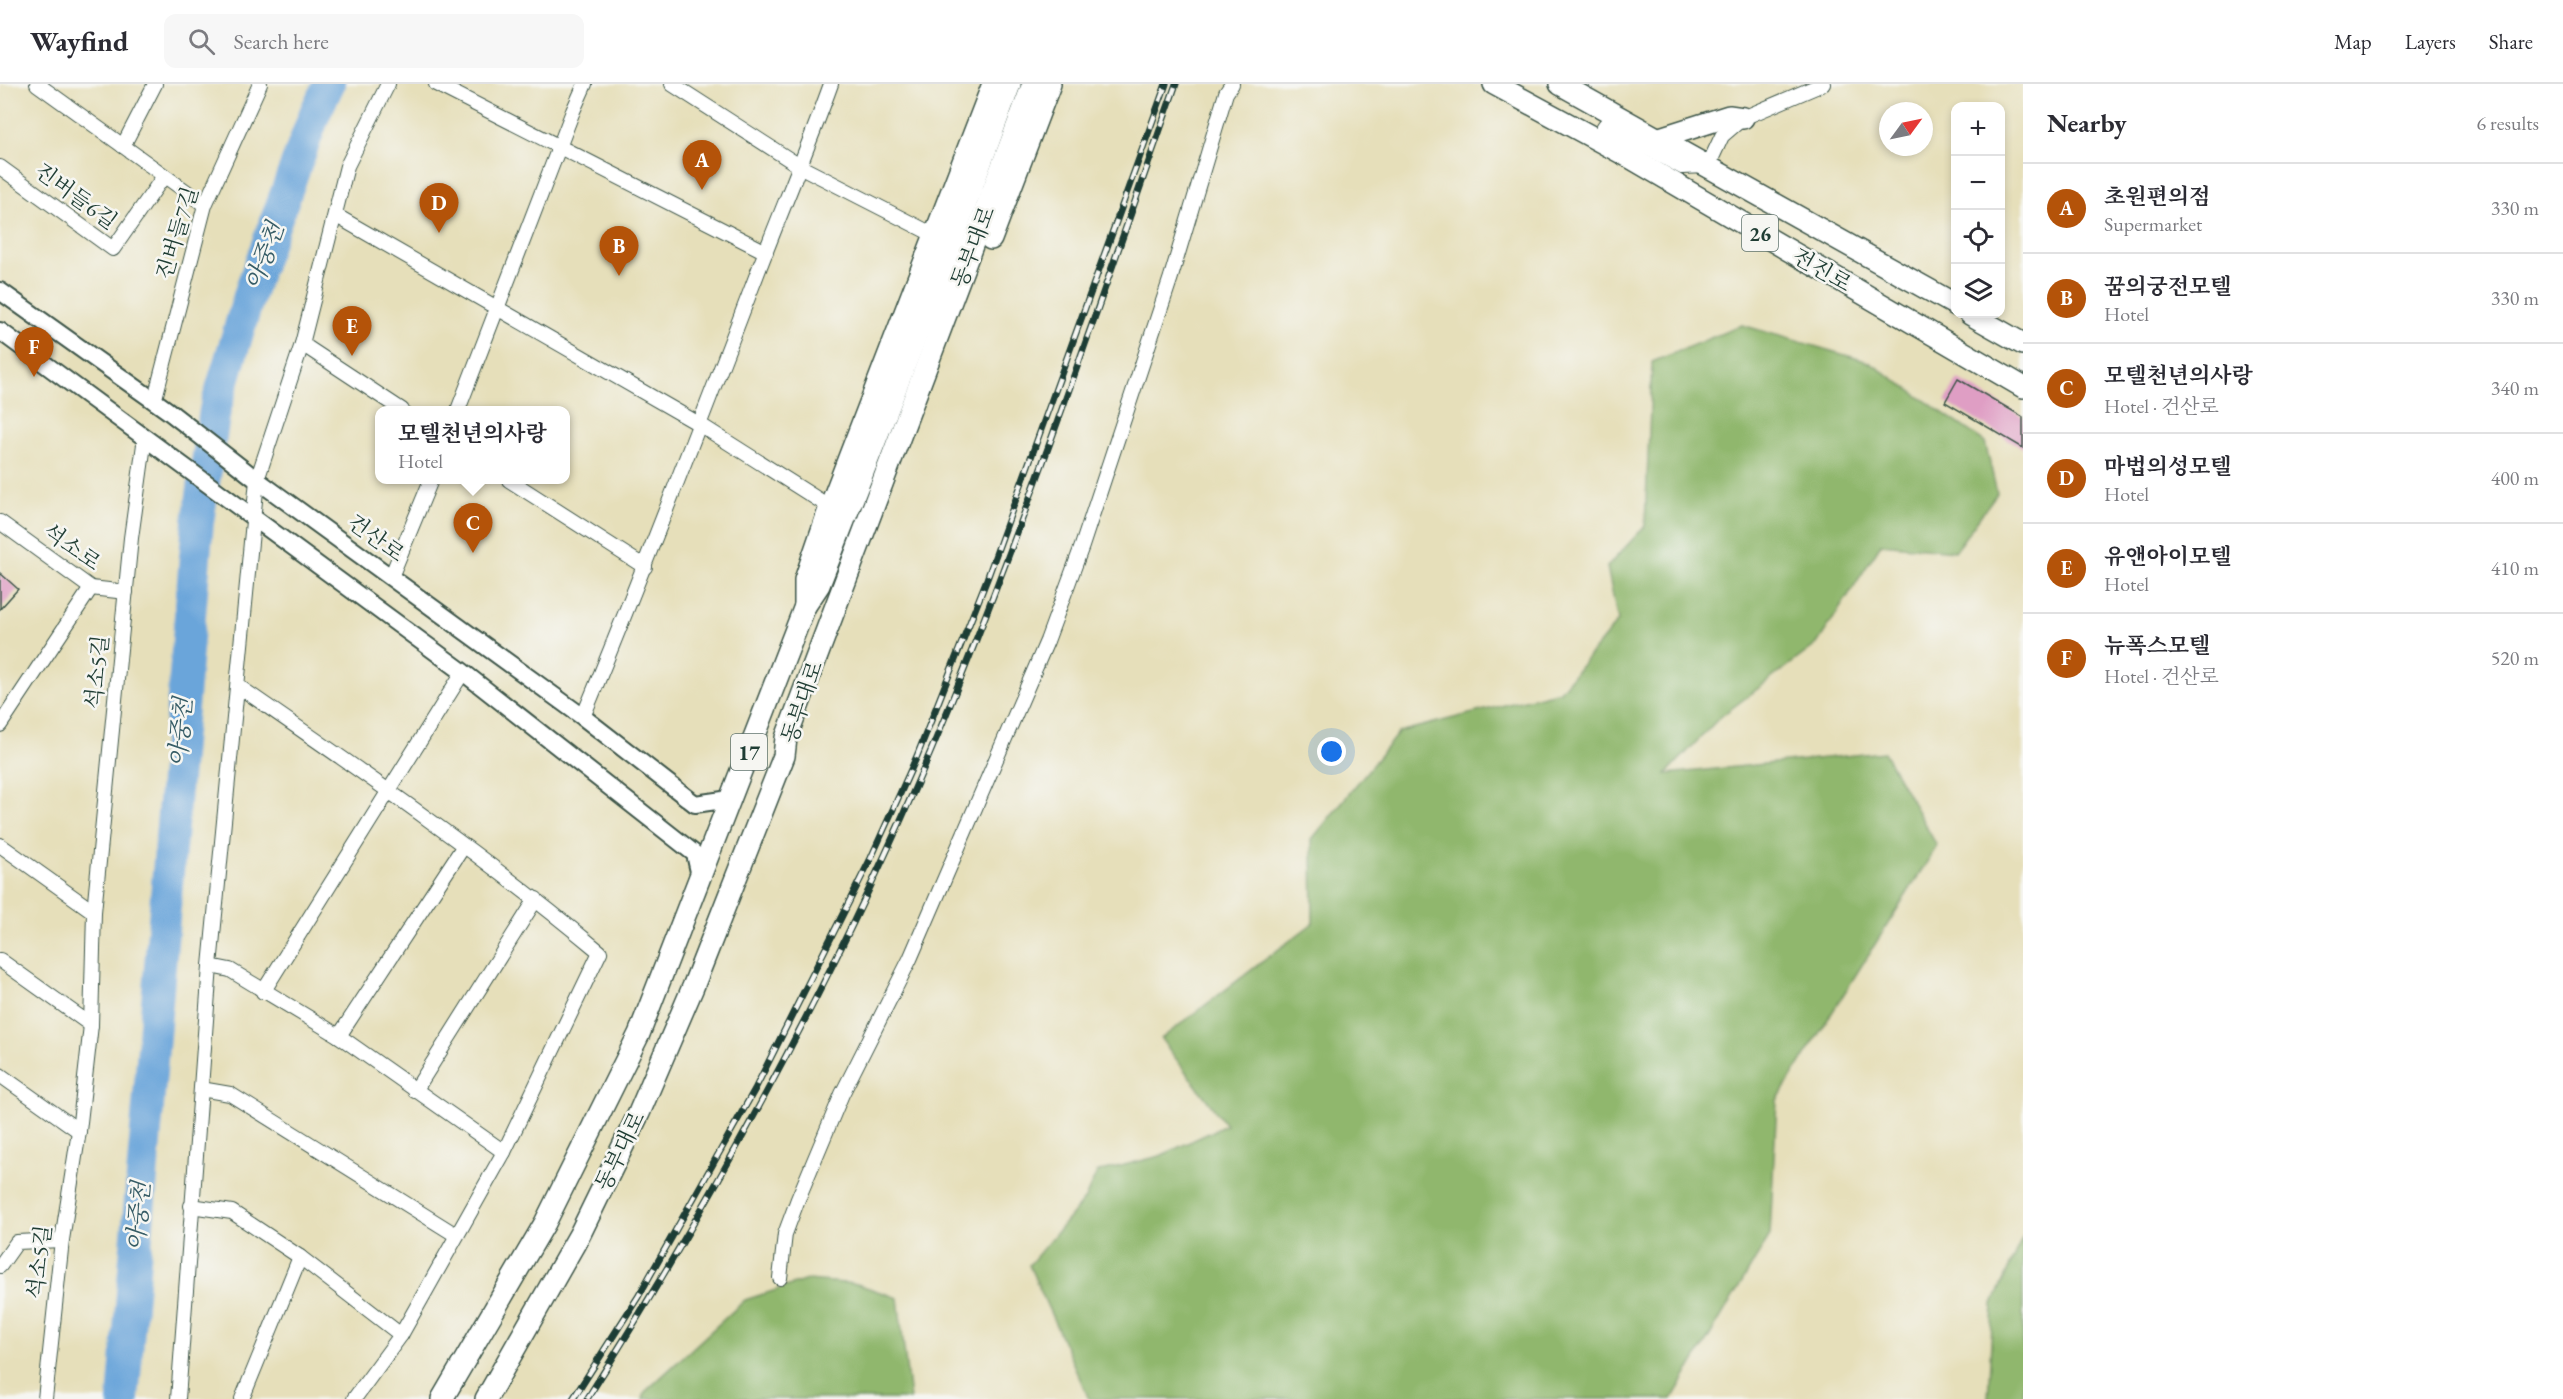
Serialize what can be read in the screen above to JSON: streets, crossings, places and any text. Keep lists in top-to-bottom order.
{
  "streets": {
    "main road": [
      "26",
      "동부대로",
      "전진로",
      "17"
    ],
    "street": [
      "진버들6길",
      "진버들7길",
      "건산로",
      "석소로",
      "석소5길"
    ]
  },
  "crossings": [
    ["진버들7길", "건산로"],
    ["동부대로", "건산로"],
    ["석소로", "석소5길"]
  ],
  "water": ["아중천"],
  "north": "top right",
  "page": {
    "header": "Wayfind",
    "search": "Search here",
    "nav": ["Map", "Layers", "Share"],
    "heading": ["Nearby", "6 results"],
    "map_buttons": ["+", "−"],
    "pins": [
      "A",
      "D",
      "B",
      "E",
      "F",
      "C"
    ],
    "list": [
      {
        "mark": "A",
        "name": "초원편의점",
        "note": "Supermarket",
        "value": "330 m"
      },
      {
        "mark": "B",
        "name": "꿈의궁전모텔",
        "note": "Hotel",
        "value": "330 m"
      },
      {
        "mark": "C",
        "name": "모텔천년의사랑",
        "note": "Hotel · 건산로",
        "value": "340 m"
      },
      {
        "mark": "D",
        "name": "마법의성모텔",
        "note": "Hotel",
        "value": "400 m"
      },
      {
        "mark": "E",
        "name": "유앤아이모텔",
        "note": "Hotel",
        "value": "410 m"
      },
      {
        "mark": "F",
        "name": "뉴폭스모텔",
        "note": "Hotel · 건산로",
        "value": "520 m"
      }
    ],
    "popup": ["모텔천년의사랑", "Hotel"]
  }
}
